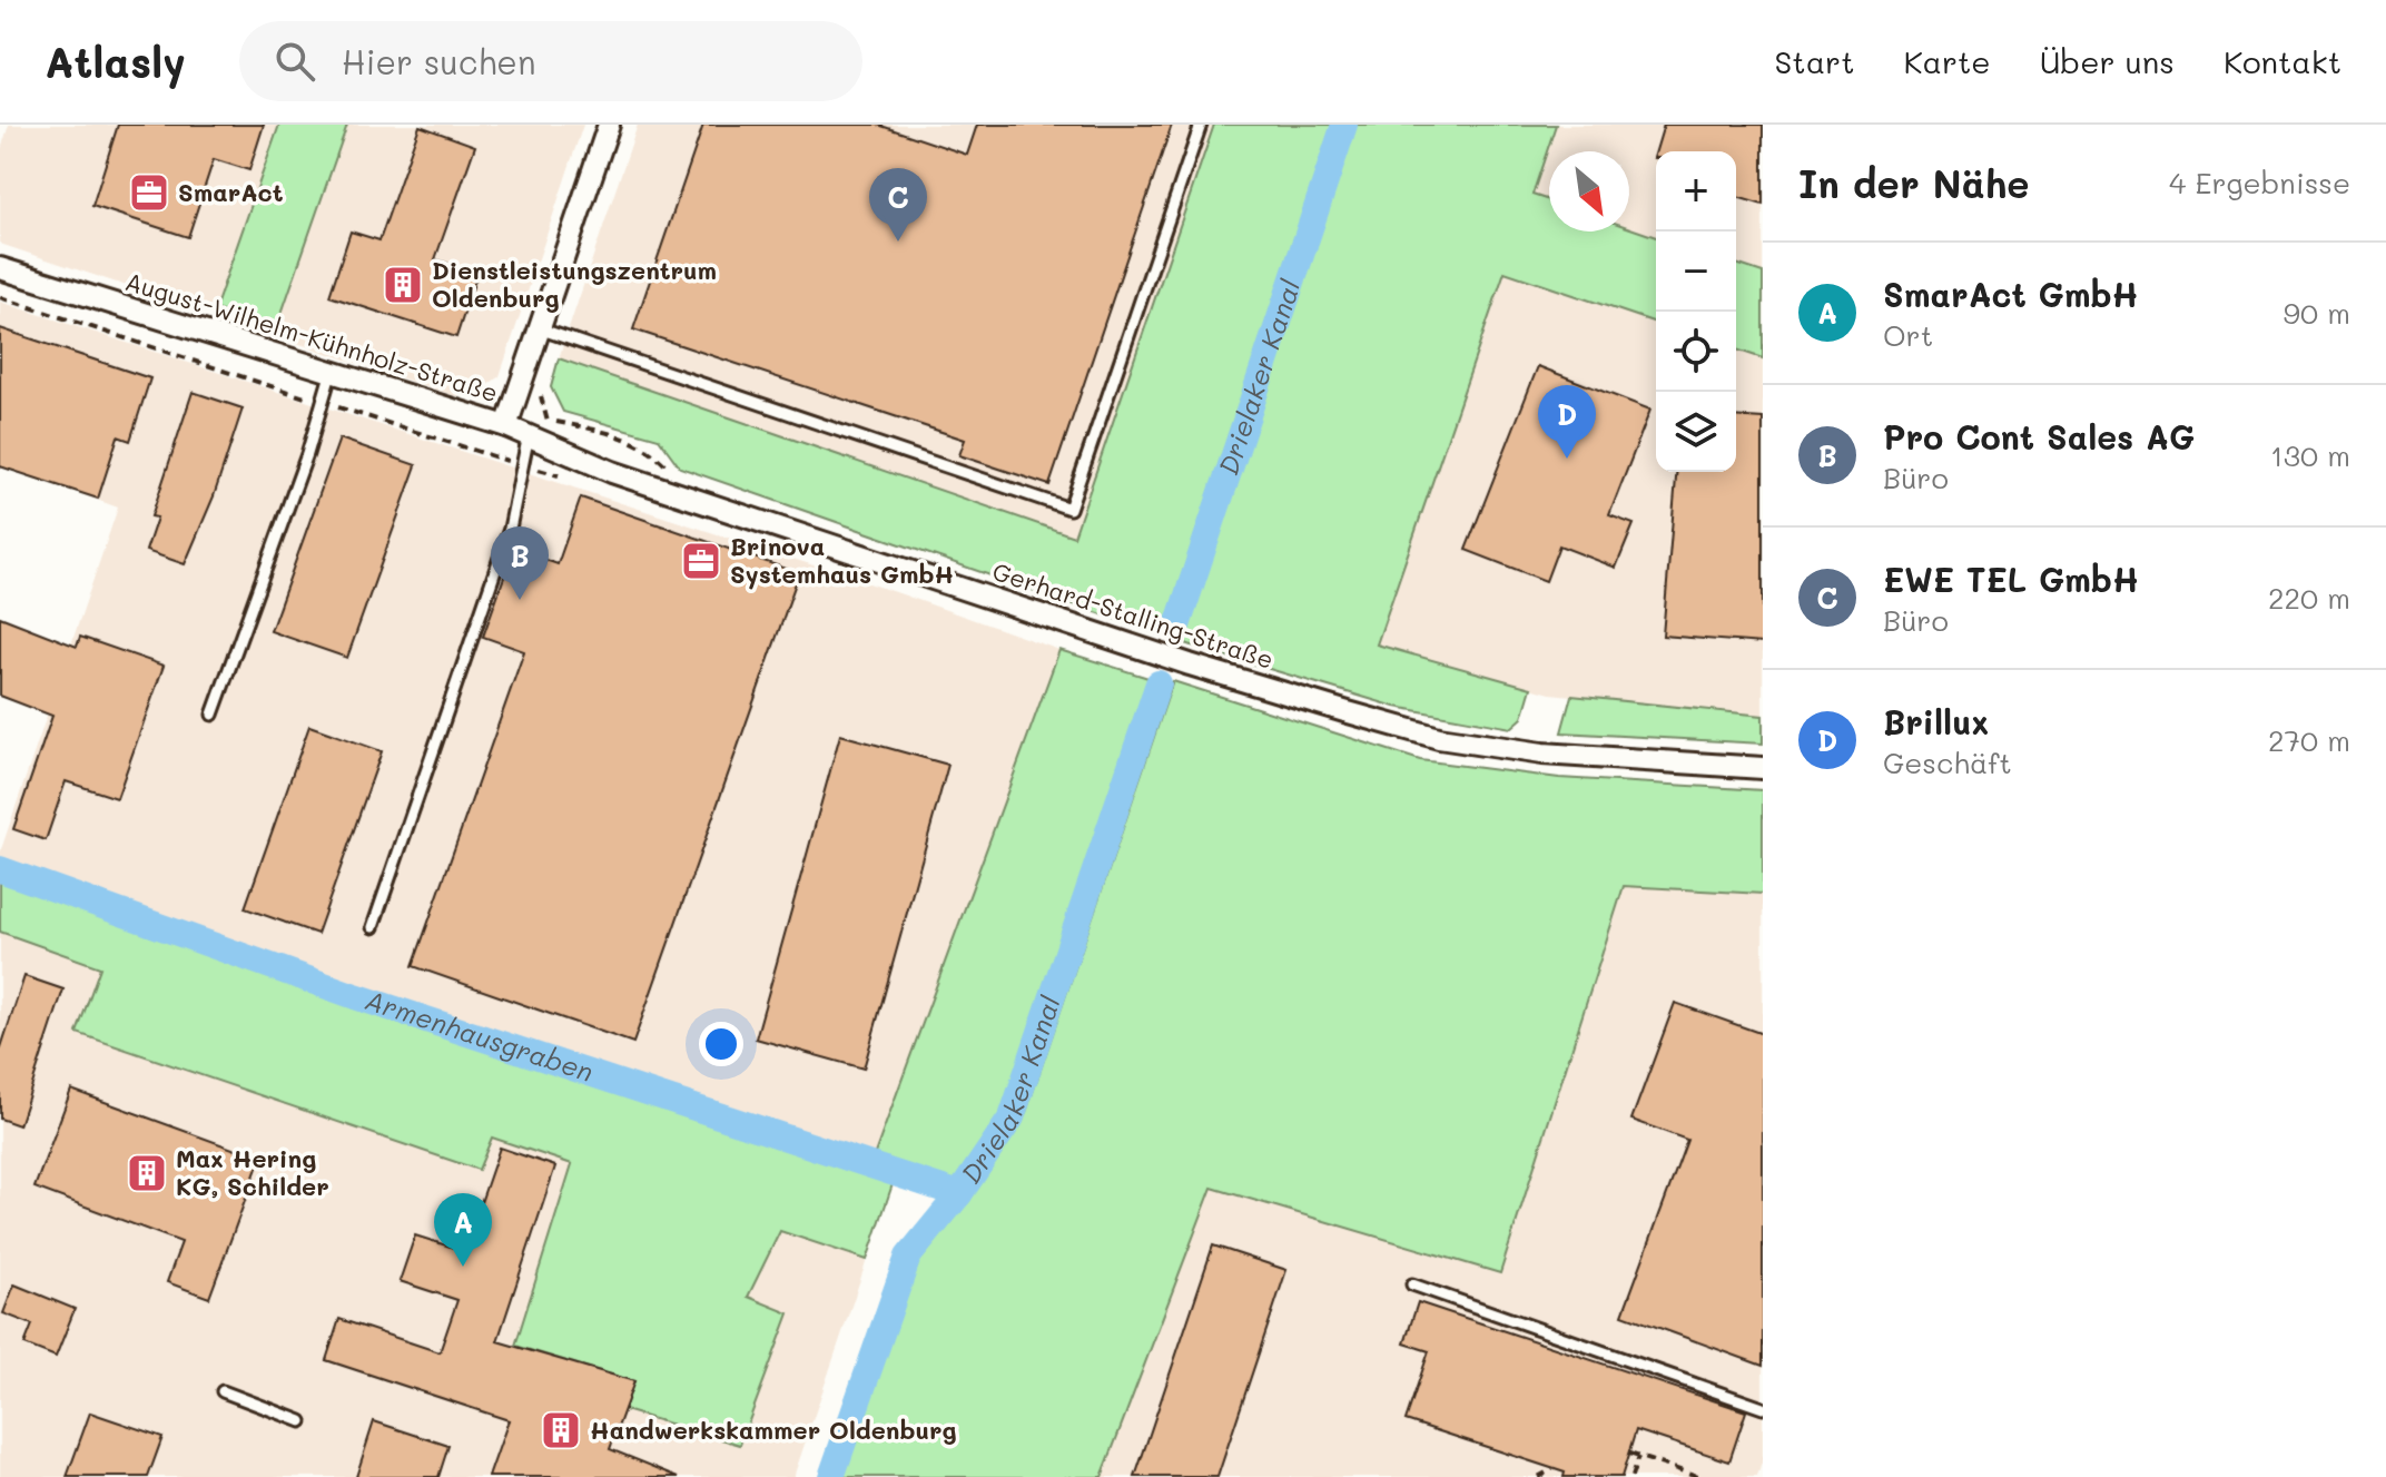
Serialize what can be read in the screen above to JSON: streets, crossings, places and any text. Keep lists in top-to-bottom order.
{
  "streets": {
    "street": ["August-Wilhelm-Kühnholz-Straße", "Gerhard-Stalling-Straße"]
  },
  "crossings": [
    ["August-Wilhelm-Kühnholz-Straße", "Gerhard-Stalling-Straße"]
  ],
  "water": ["Drielaker Kanal", "Armenhausgraben"],
  "places": {
    "office": ["SmarAct", "Brinova Systemhaus GmbH"],
    "building": ["Dienstleistungszentrum Oldenburg", "Max Hering KG, Schilder", "Handwerkskammer Oldenburg"]
  },
  "north": "bottom right",
  "page": {
    "header": "Atlasly",
    "search": "Hier suchen",
    "nav": [
      "Start",
      "Karte",
      "Über uns",
      "Kontakt"
    ],
    "heading": ["In der Nähe", "4 Ergebnisse"],
    "map_buttons": ["+", "−"],
    "pins": [
      "C",
      "D",
      "B",
      "A"
    ],
    "list": [
      {
        "mark": "A",
        "name": "SmarAct GmbH",
        "note": "Ort",
        "value": "90 m"
      },
      {
        "mark": "B",
        "name": "Pro Cont Sales AG",
        "note": "Büro",
        "value": "130 m"
      },
      {
        "mark": "C",
        "name": "EWE TEL GmbH",
        "note": "Büro",
        "value": "220 m"
      },
      {
        "mark": "D",
        "name": "Brillux",
        "note": "Geschäft",
        "value": "270 m"
      }
    ]
  }
}
